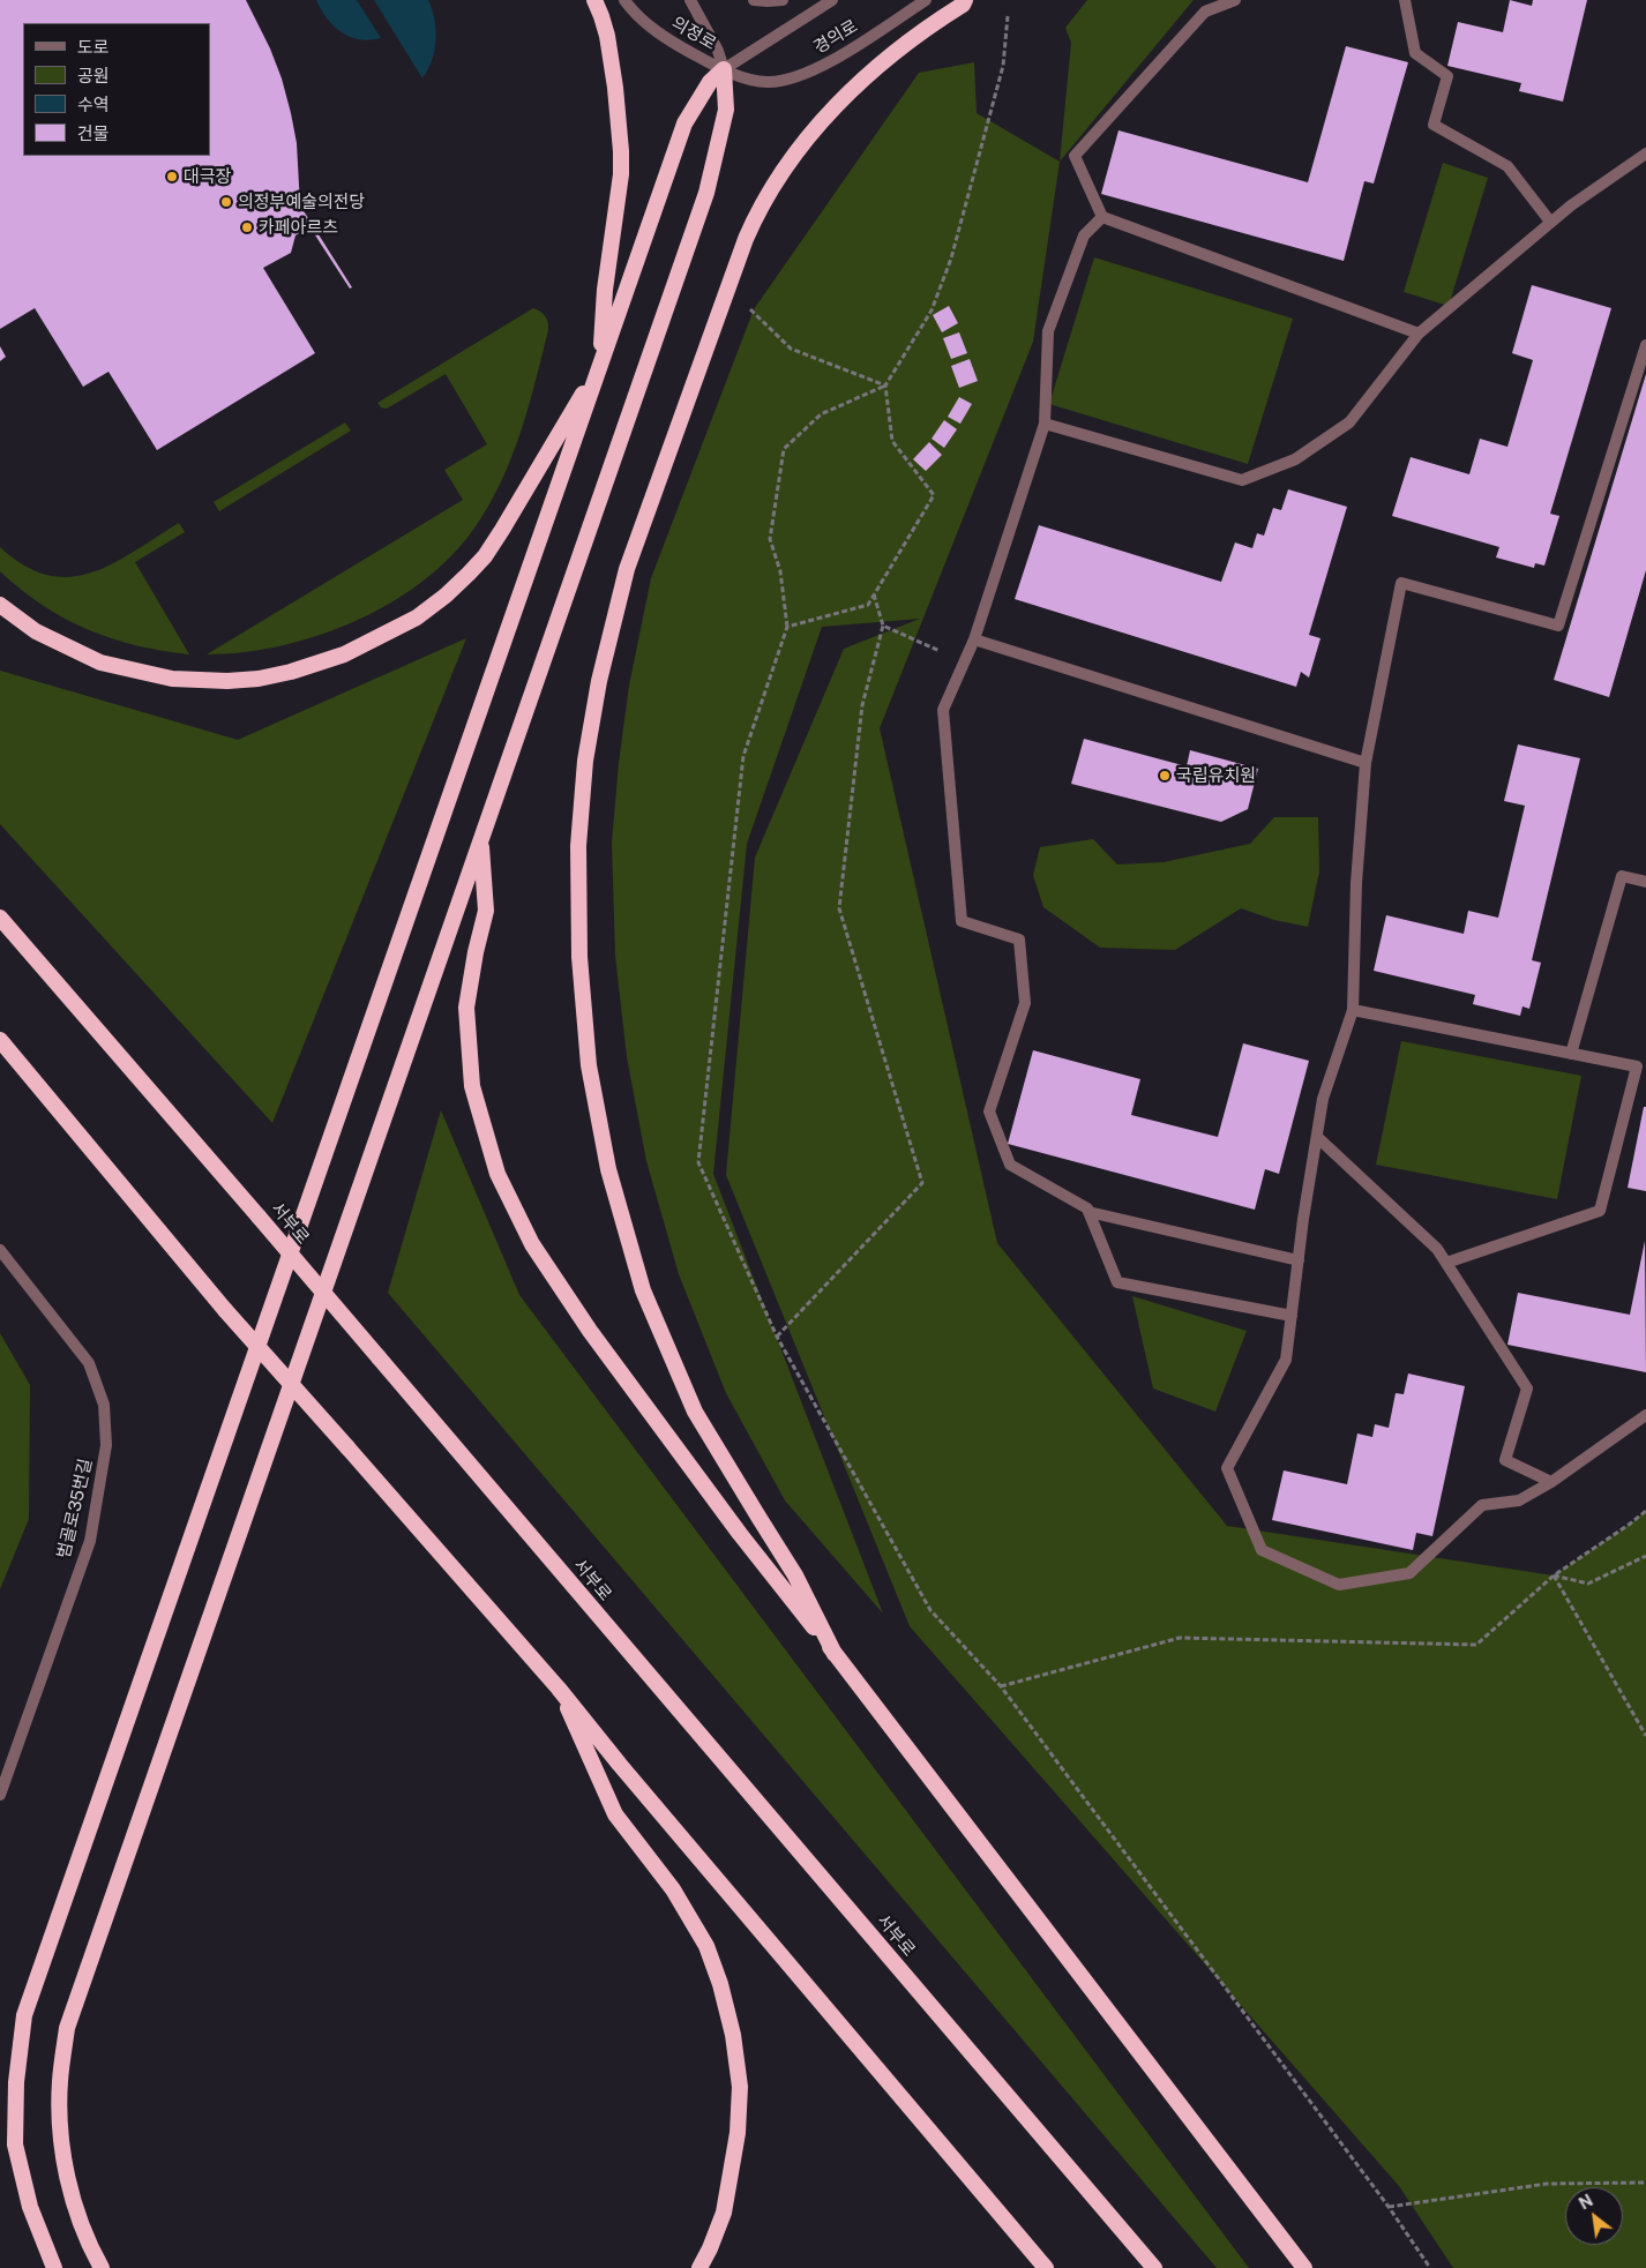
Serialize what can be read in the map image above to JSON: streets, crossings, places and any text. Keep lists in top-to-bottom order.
{
  "streets": {
    "highway": ["서부로"],
    "street": ["의정로", "경의로", "범골로35번길"]
  },
  "crossings": [
    ["의정로", "경의로"]
  ],
  "places": [
    "대극장",
    "의정부예술의전당",
    "카페아르츠",
    "국립유치원"
  ],
  "legend": [
    "도로",
    "공원",
    "수역",
    "건물"
  ],
  "north": "top left"
}
